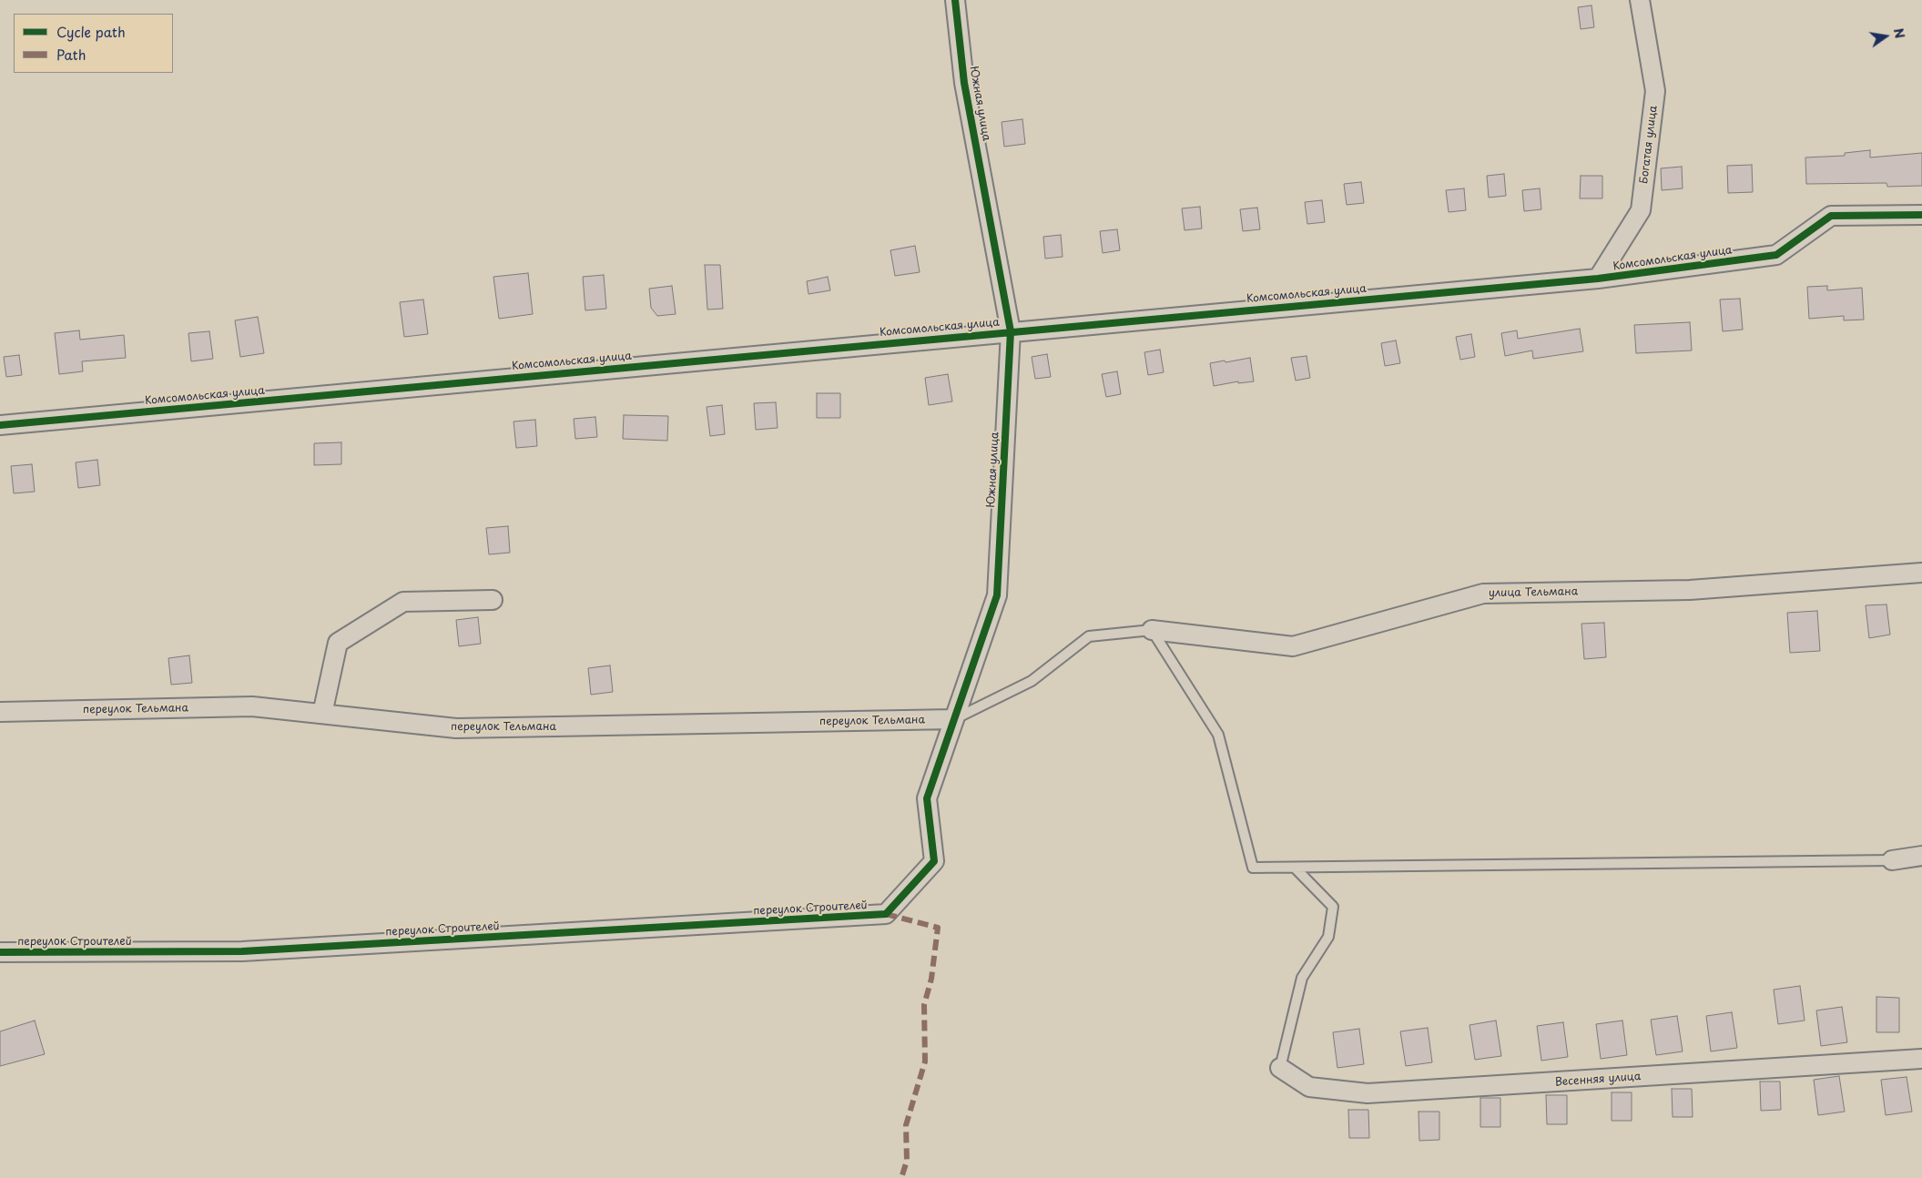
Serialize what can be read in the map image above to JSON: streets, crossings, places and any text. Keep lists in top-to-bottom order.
{
  "streets": {
    "street": [
      "Южная улица",
      "Богатая улица",
      "Комсомольская улица",
      "улица Тельмана",
      "переулок Тельмана",
      "переулок Строителей",
      "Весенняя улица"
    ]
  },
  "crossings": [
    ["Южная улица", "Комсомольская улица"],
    ["Южная улица", "переулок Тельмана"],
    ["Южная улица", "переулок Строителей"],
    ["Богатая улица", "Комсомольская улица"]
  ],
  "legend": ["Cycle path", "Path"],
  "north": "right"
}
